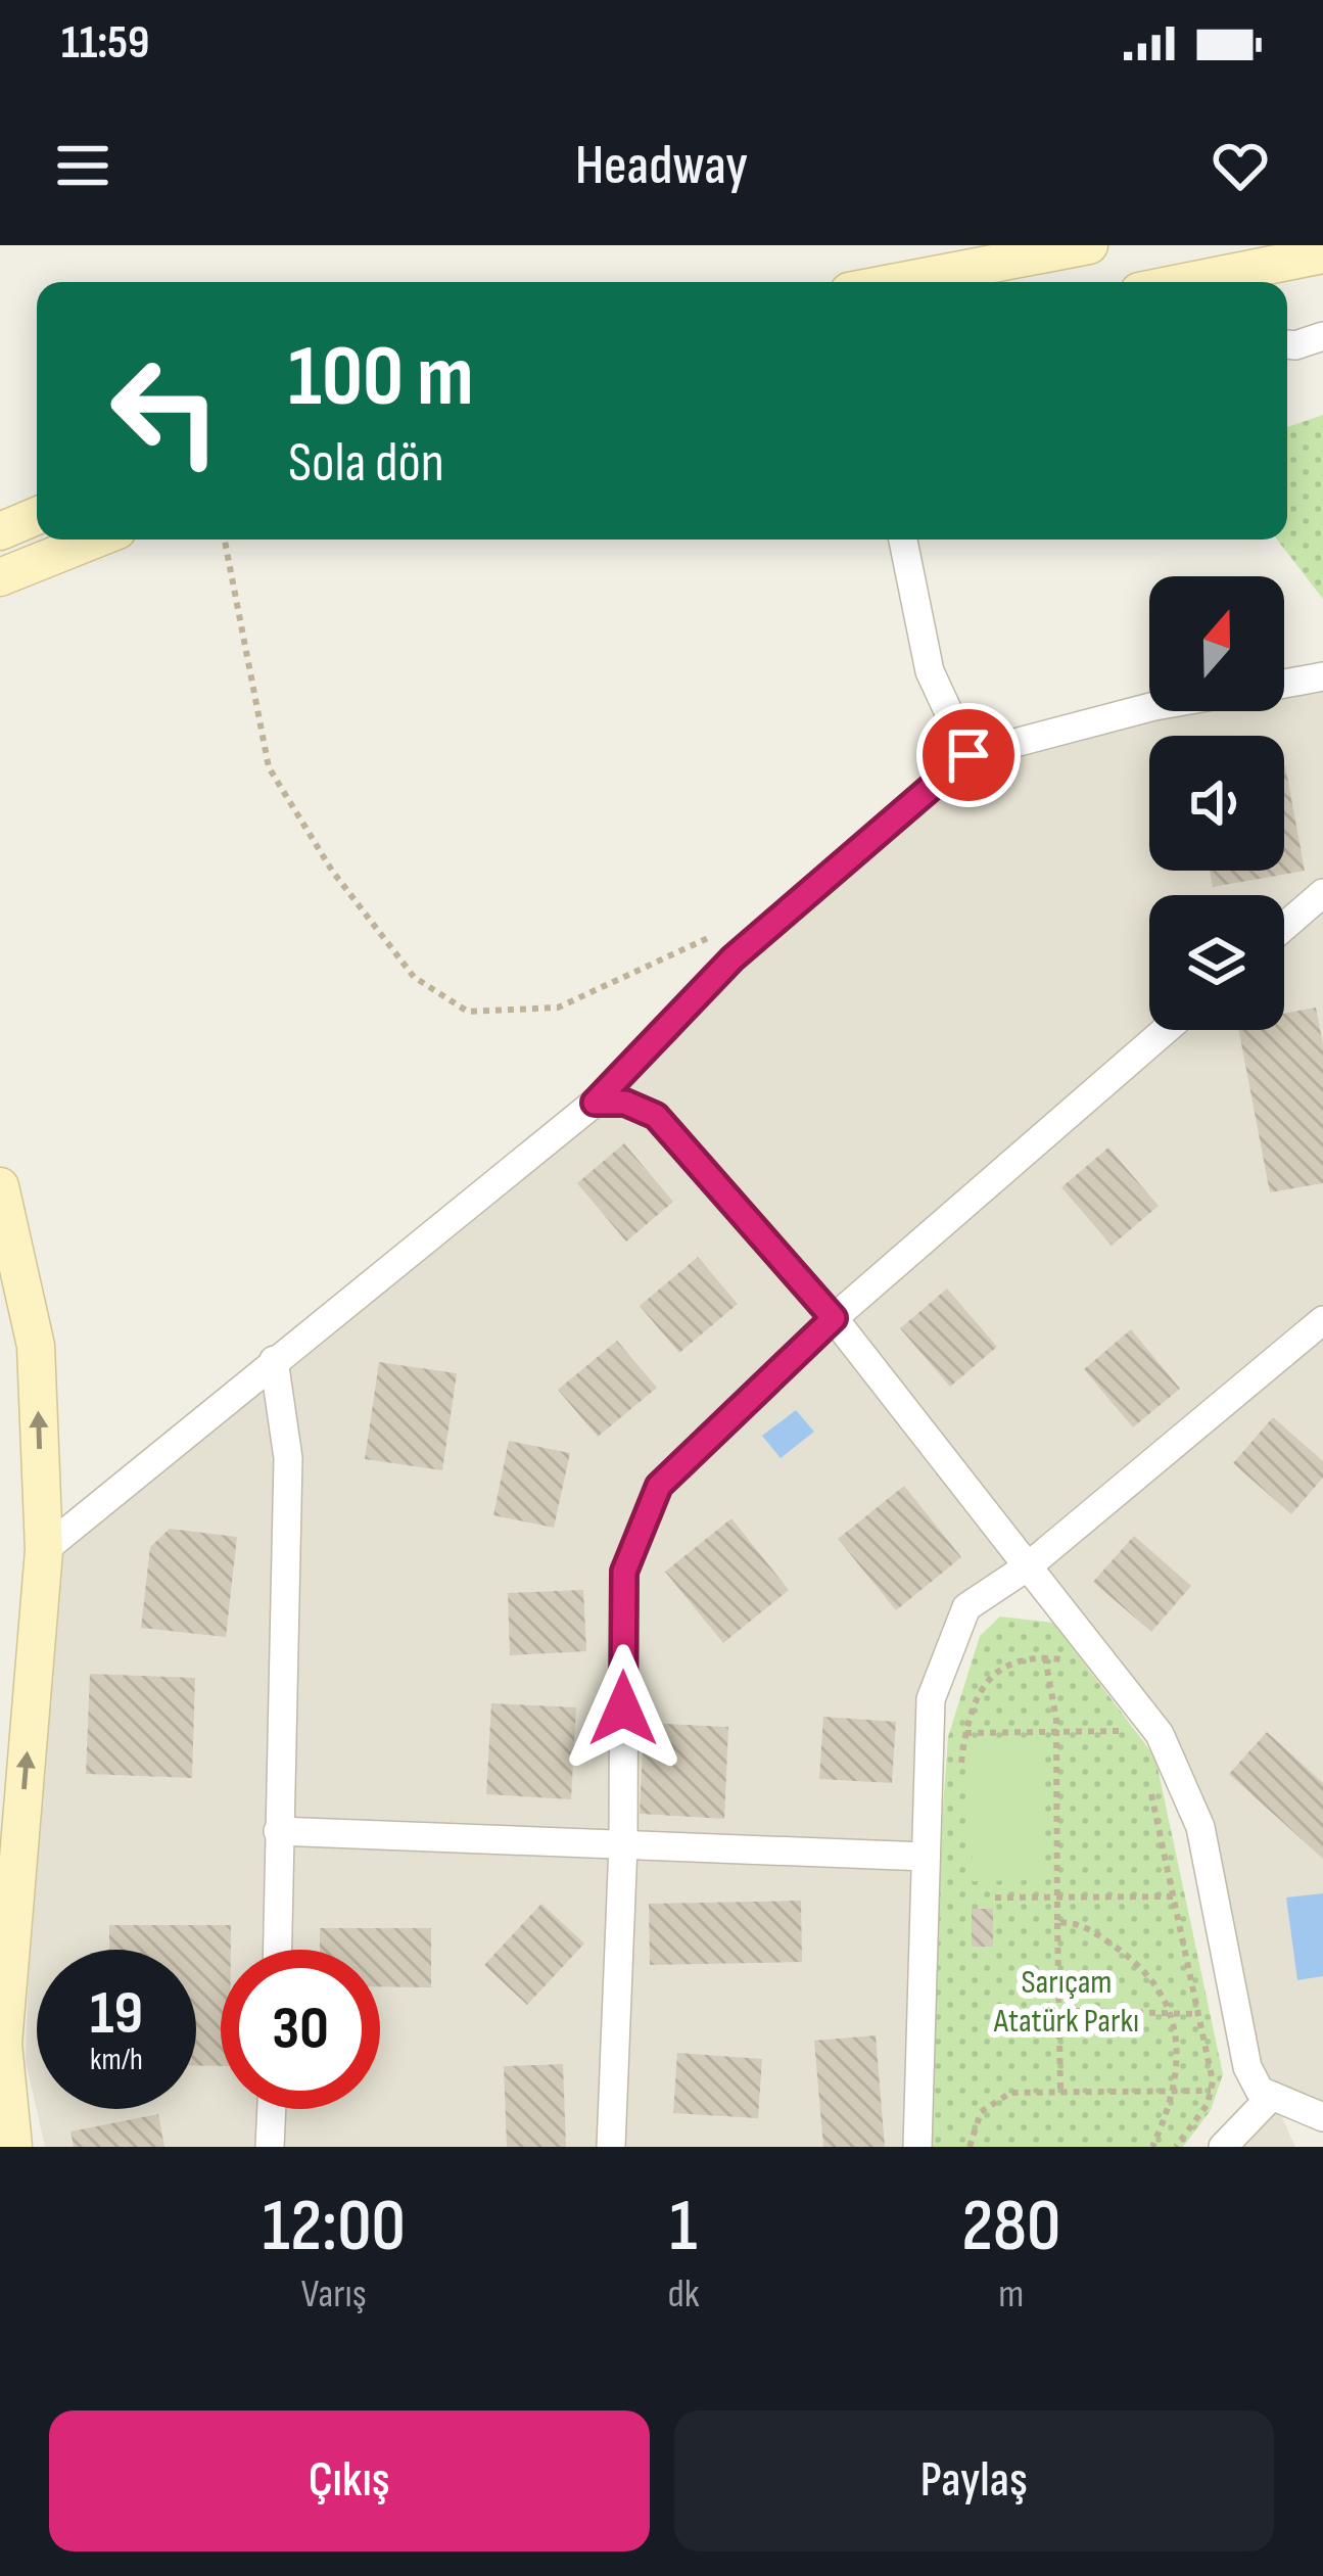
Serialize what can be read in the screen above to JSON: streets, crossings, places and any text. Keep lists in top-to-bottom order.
{
  "parks": ["Sarıçam Atatürk Parkı"],
  "north": "top",
  "page": {
    "status": "11:59",
    "header": "Headway",
    "turn": ["100 m", "Sola dön"],
    "speed": "19 km/h",
    "limit": "30",
    "eta": [
      "12:00",
      "Varış",
      "1",
      "dk",
      "280",
      "m"
    ],
    "buttons": ["Çıkış", "Paylaş"]
  }
}
